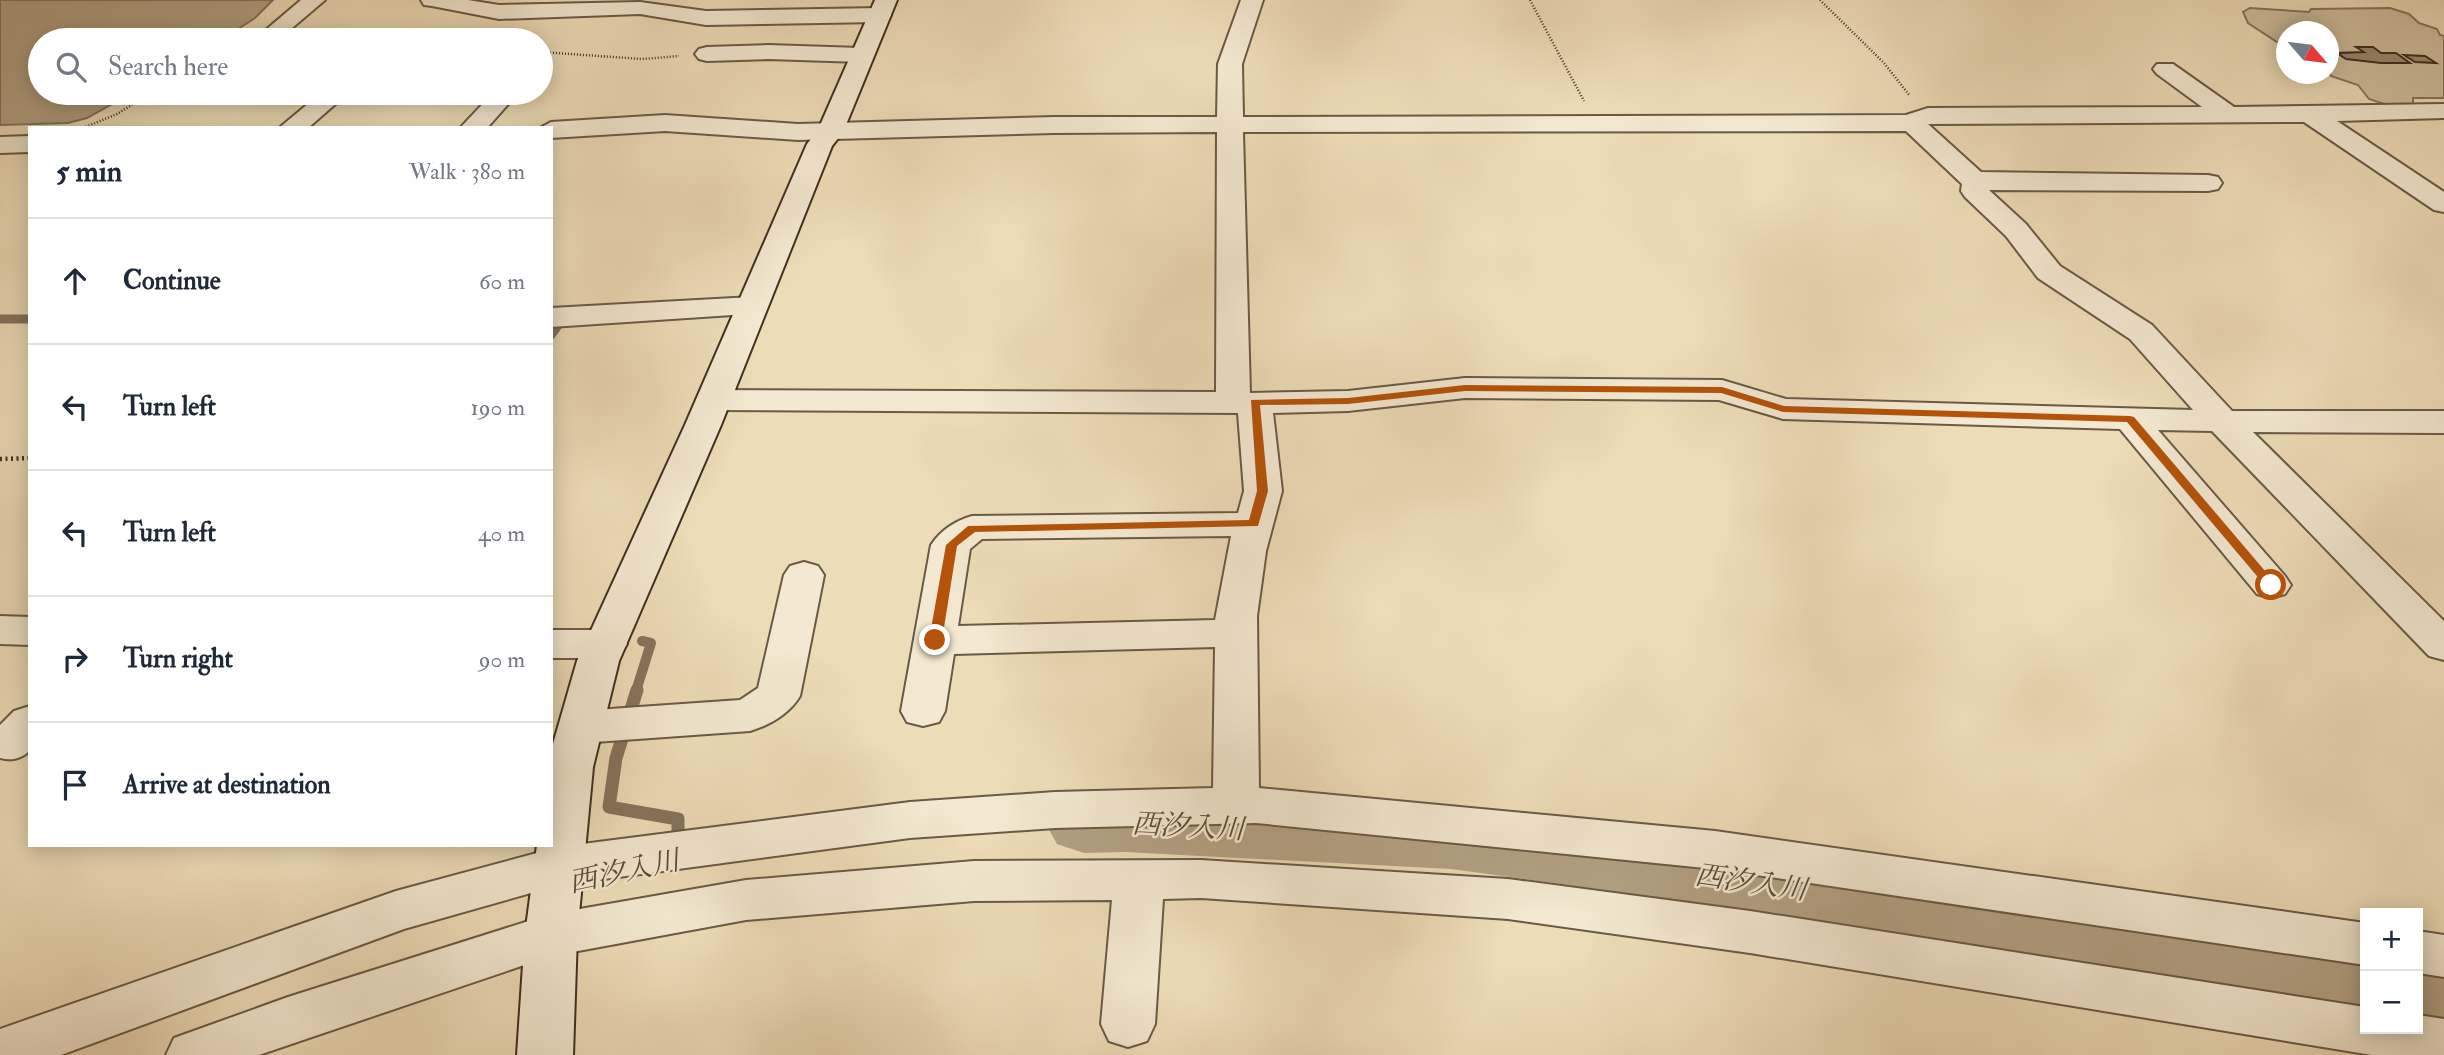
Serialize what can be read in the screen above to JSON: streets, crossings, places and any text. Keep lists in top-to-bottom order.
{
  "water": ["西汐入川"],
  "north": "bottom right",
  "page": {
    "search": "Search here",
    "heading": ["5 min", "Walk · 380 m"],
    "list": [
      ["Continue", "60 m"],
      ["Turn left", "190 m"],
      ["Turn left", "40 m"],
      ["Turn right", "90 m"],
      "Arrive at destination"
    ],
    "map_buttons": ["+", "−"]
  }
}
